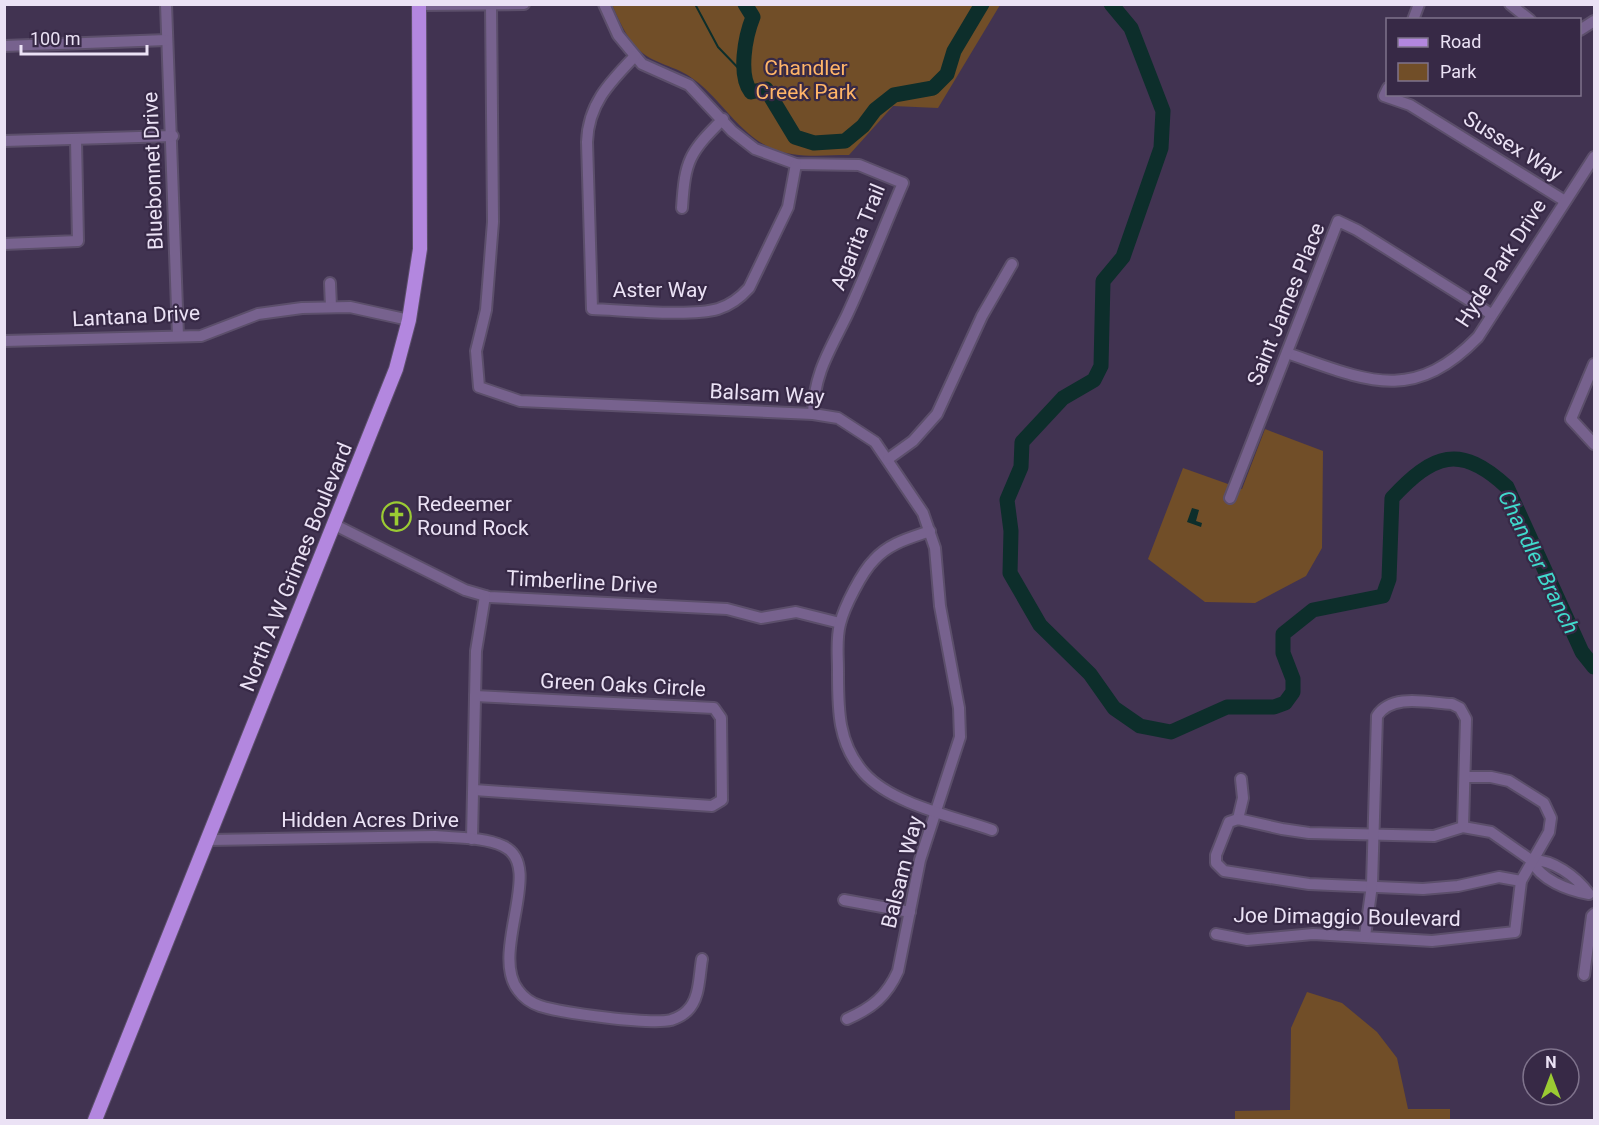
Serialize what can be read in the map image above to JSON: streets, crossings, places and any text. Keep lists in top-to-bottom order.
{
  "streets": {
    "main road": ["North A W Grimes Boulevard"],
    "street": [
      "Sussex Way",
      "Bluebonnet Drive",
      "Agarita Trail",
      "Hyde Park Drive",
      "Aster Way",
      "Saint James Place",
      "Lantana Drive",
      "Balsam Way",
      "Timberline Drive",
      "Green Oaks Circle",
      "Hidden Acres Drive",
      "Joe Dimaggio Boulevard"
    ]
  },
  "crossings": [
    ["Sussex Way", "Hyde Park Drive"],
    ["Bluebonnet Drive", "Lantana Drive"],
    ["Agarita Trail", "Aster Way"],
    ["Agarita Trail", "Balsam Way"],
    ["Hyde Park Drive", "Saint James Place"],
    ["Lantana Drive", "North A W Grimes Boulevard"],
    ["North A W Grimes Boulevard", "Timberline Drive"],
    ["North A W Grimes Boulevard", "Hidden Acres Drive"]
  ],
  "water": ["Chandler Branch"],
  "parks": ["Chandler Creek Park"],
  "places": {
    "church": ["Redeemer Round Rock"]
  },
  "legend": ["Road", "Park"],
  "scale_bar": "100 m",
  "north": "top"
}
